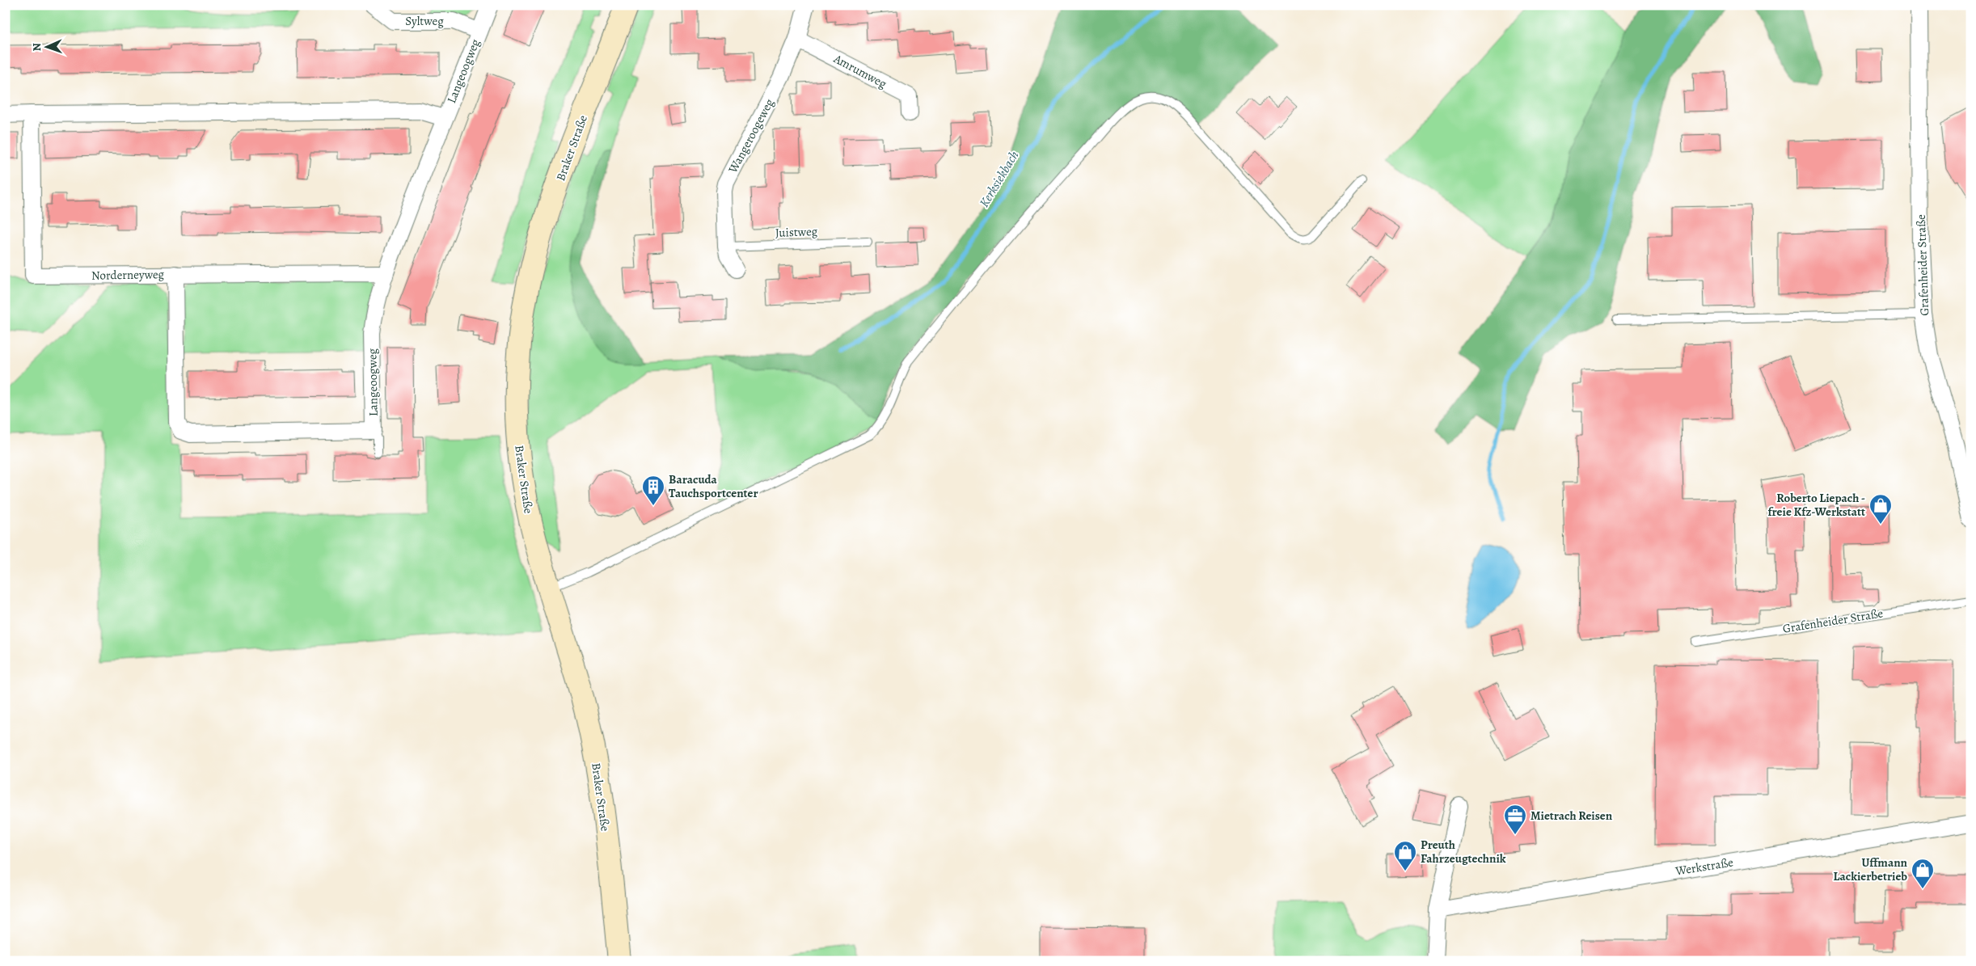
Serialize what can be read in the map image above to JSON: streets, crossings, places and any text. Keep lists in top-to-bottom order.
{
  "streets": {
    "main road": ["Braker Straße"],
    "street": [
      "Syltweg",
      "Langeoogweg",
      "Amrumweg",
      "Wangeroogeweg",
      "Grafenheider Straße",
      "Norderneyweg",
      "Werkstraße"
    ],
    "lane": ["Juistweg"]
  },
  "crossings": [
    ["Syltweg", "Langeoogweg"],
    ["Langeoogweg", "Norderneyweg"],
    ["Amrumweg", "Wangeroogeweg"],
    ["Wangeroogeweg", "Juistweg"]
  ],
  "water": ["Kerksiekbach"],
  "places": {
    "building": ["Baracuda Tauchsportcenter"],
    "shop": ["Roberto Liepach - freie Kfz-Werkstatt", "Preuth Fahrzeugtechnik", "Uffmann Lackierbetrieb"],
    "office": ["Mietrach Reisen"]
  },
  "north": "left"
}
